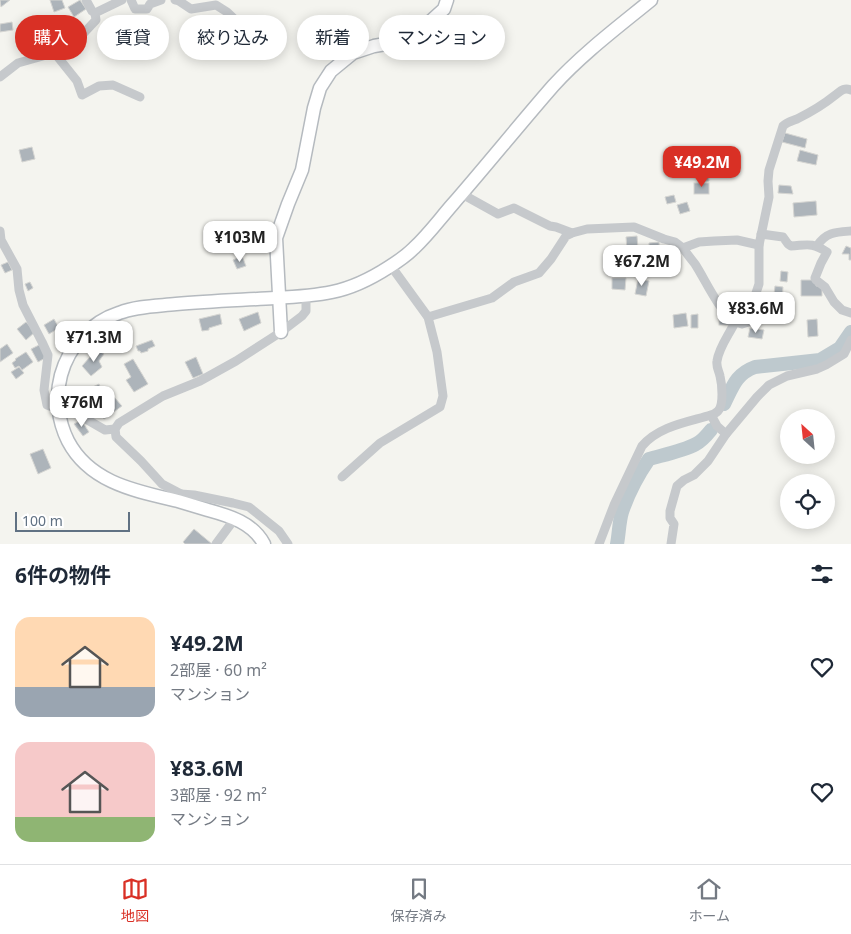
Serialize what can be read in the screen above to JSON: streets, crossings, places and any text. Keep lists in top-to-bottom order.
{
  "scale_bar": "100 m",
  "north": "top left",
  "page": {
    "chip": [
      "購入",
      "賃貸",
      "絞り込み",
      "新着",
      "マンション"
    ],
    "price": [
      "¥49.2M",
      "¥103M",
      "¥67.2M",
      "¥83.6M",
      "¥71.3M",
      "¥76M"
    ],
    "scale": "100 m",
    "heading": "6件の物件",
    "list": [
      {
        "name": "¥49.2M",
        "note": "2部屋 · 60 m² · マンション"
      },
      {
        "name": "¥83.6M",
        "note": "3部屋 · 92 m² · マンション"
      }
    ],
    "tabs": ["地図", "保存済み", "ホーム"]
  }
}
